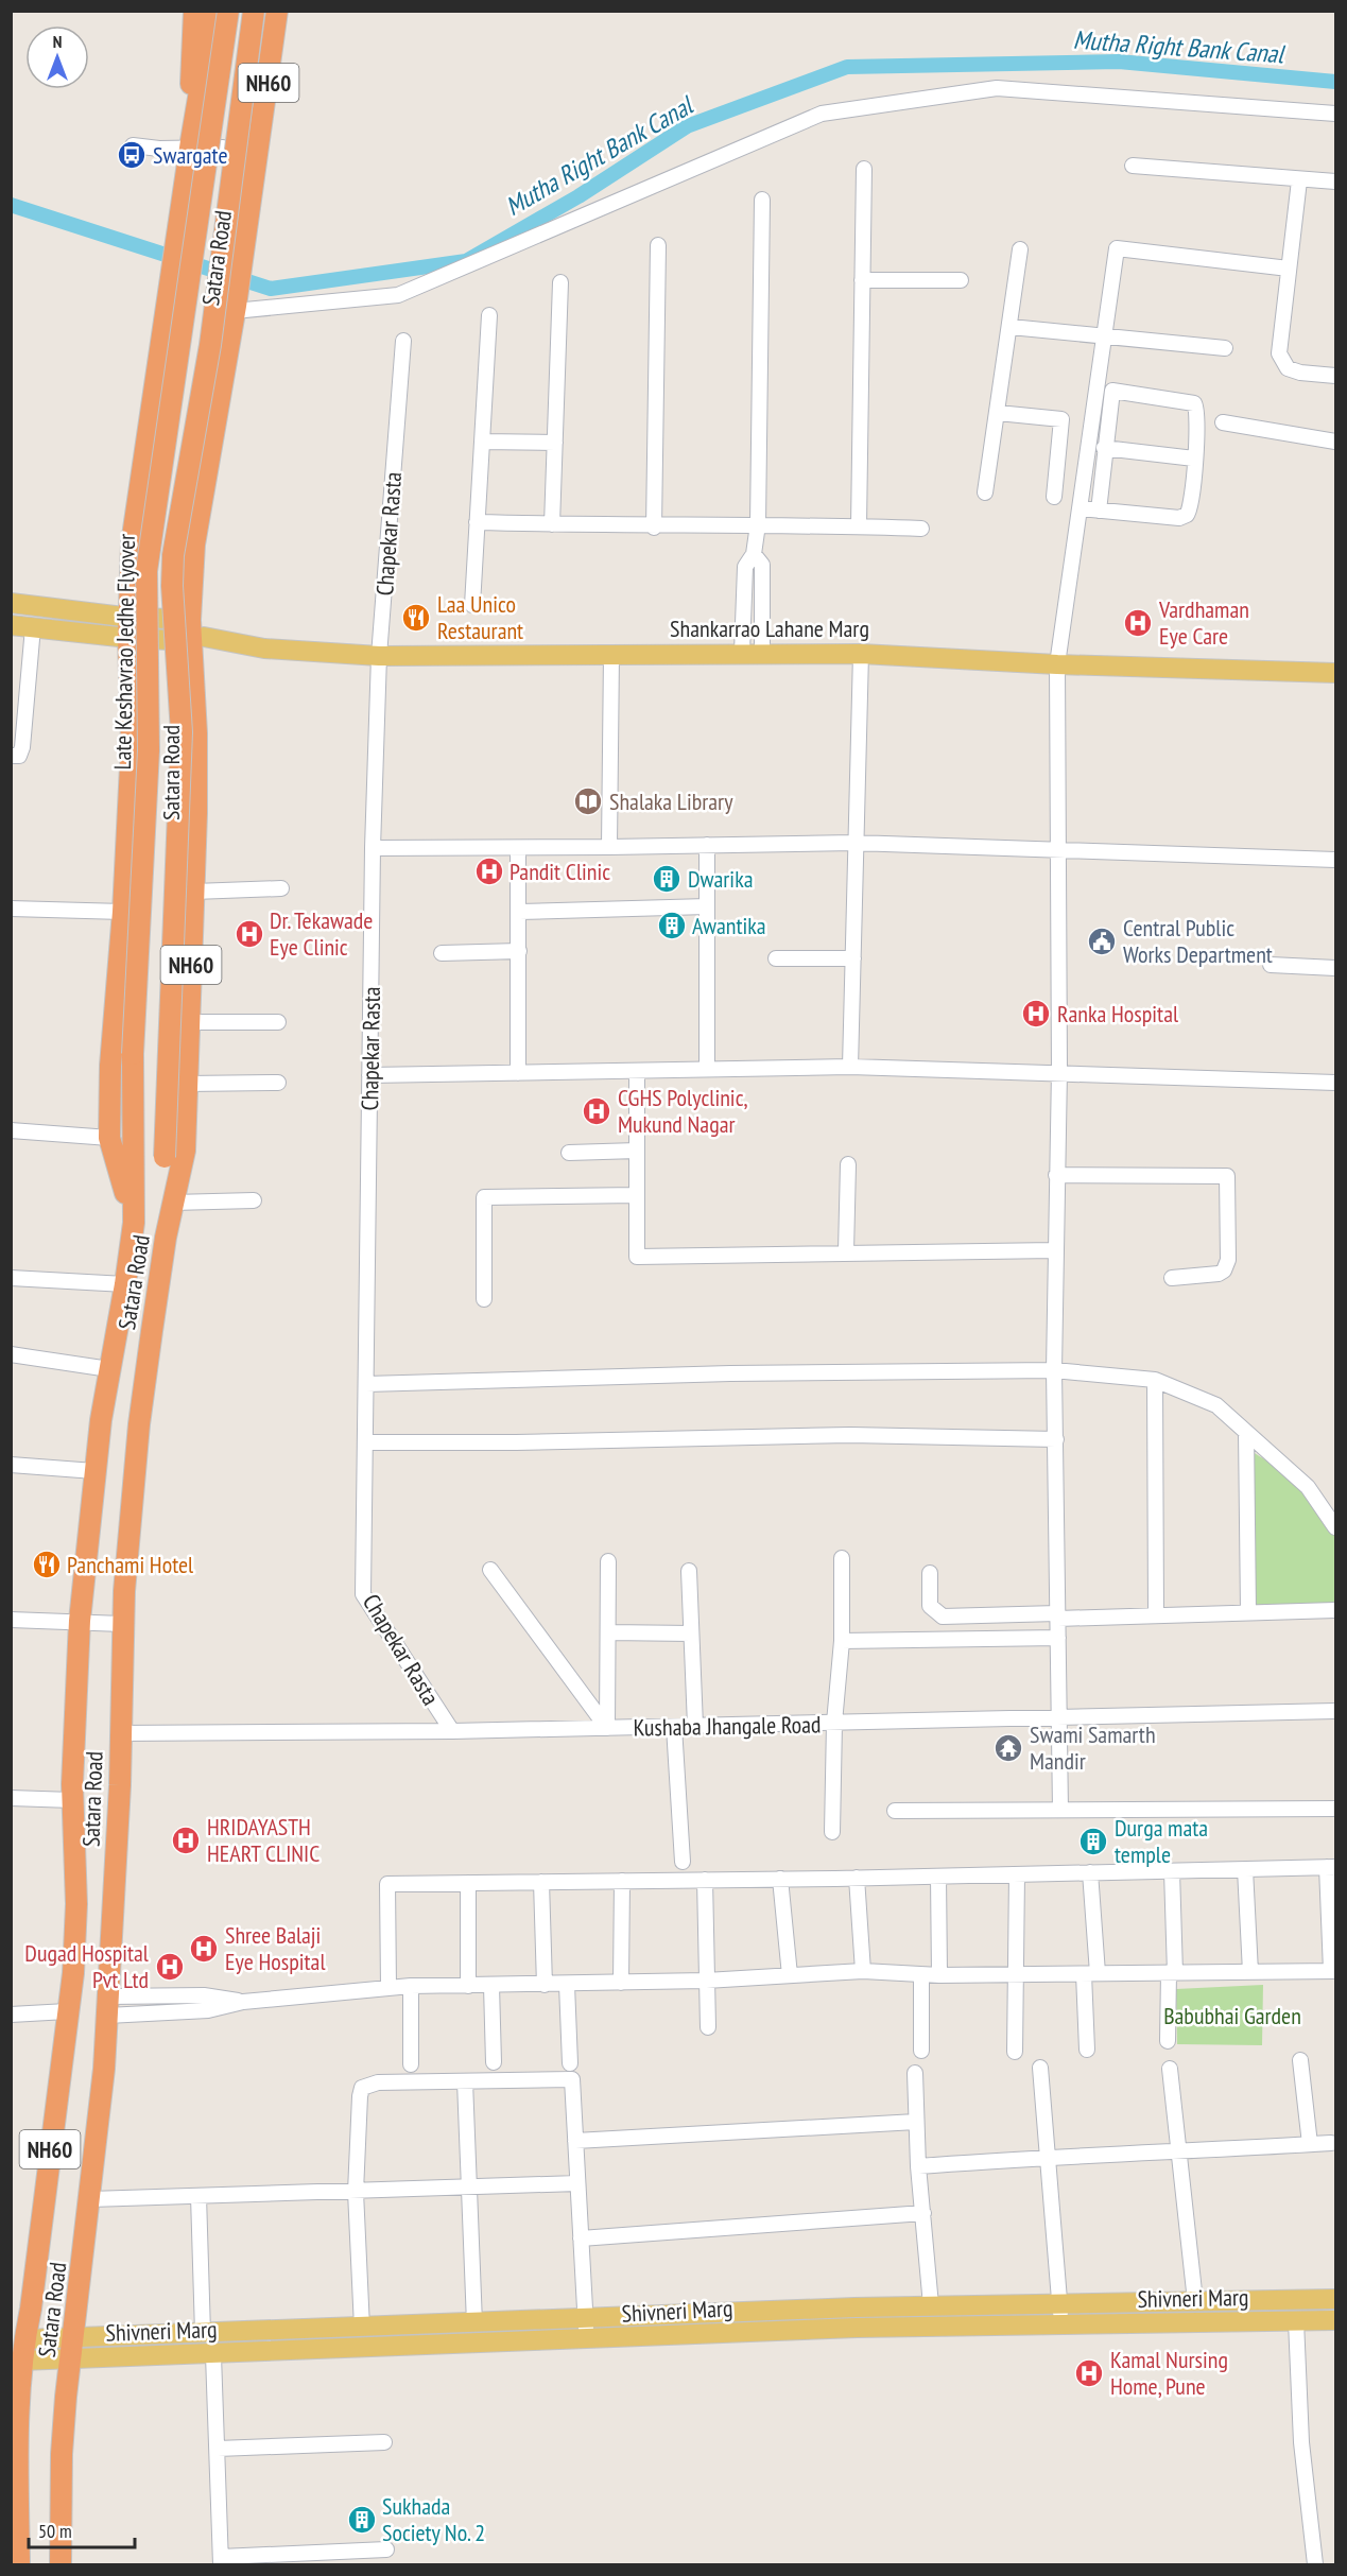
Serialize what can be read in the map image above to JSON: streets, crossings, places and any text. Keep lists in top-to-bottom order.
{
  "streets": {
    "highway": ["NH60", "Satara Road", "Late Keshavrao Jedhe Flyover"],
    "main road": ["Shankarrao Lahane Marg", "Shivneri Marg"],
    "street": ["Chapekar Rasta", "Kushaba Jhangale Road"]
  },
  "crossings": [
    ["Satara Road", "Shankarrao Lahane Marg"],
    ["Satara Road", "Late Keshavrao Jedhe Flyover"],
    ["Satara Road", "Kushaba Jhangale Road"],
    ["Satara Road", "Shivneri Marg"],
    ["Chapekar Rasta", "Shankarrao Lahane Marg"],
    ["Chapekar Rasta", "Kushaba Jhangale Road"]
  ],
  "water": ["Mutha Right Bank Canal"],
  "parks": ["Babubhai Garden"],
  "places": {
    "bus stop": ["Swargate"],
    "restaurant": ["Laa Unico Restaurant", "Panchami Hotel"],
    "hospital": [
      "Vardhaman Eye Care",
      "Pandit Clinic",
      "Dr. Tekawade Eye Clinic",
      "Ranka Hospital",
      "CGHS Polyclinic, Mukund Nagar",
      "HRIDAYASTH HEART CLINIC",
      "Shree Balaji Eye Hospital",
      "Dugad Hospital Pvt Ltd",
      "Kamal Nursing Home, Pune"
    ],
    "library": ["Shalaka Library"],
    "building": [
      "Dwarika",
      "Awantika",
      "Durga mata temple",
      "Sukhada Society No. 2"
    ],
    "public building": ["Central Public Works Department"],
    "temple": ["Swami Samarth Mandir"]
  },
  "scale_bar": "50 m",
  "north": "top"
}
